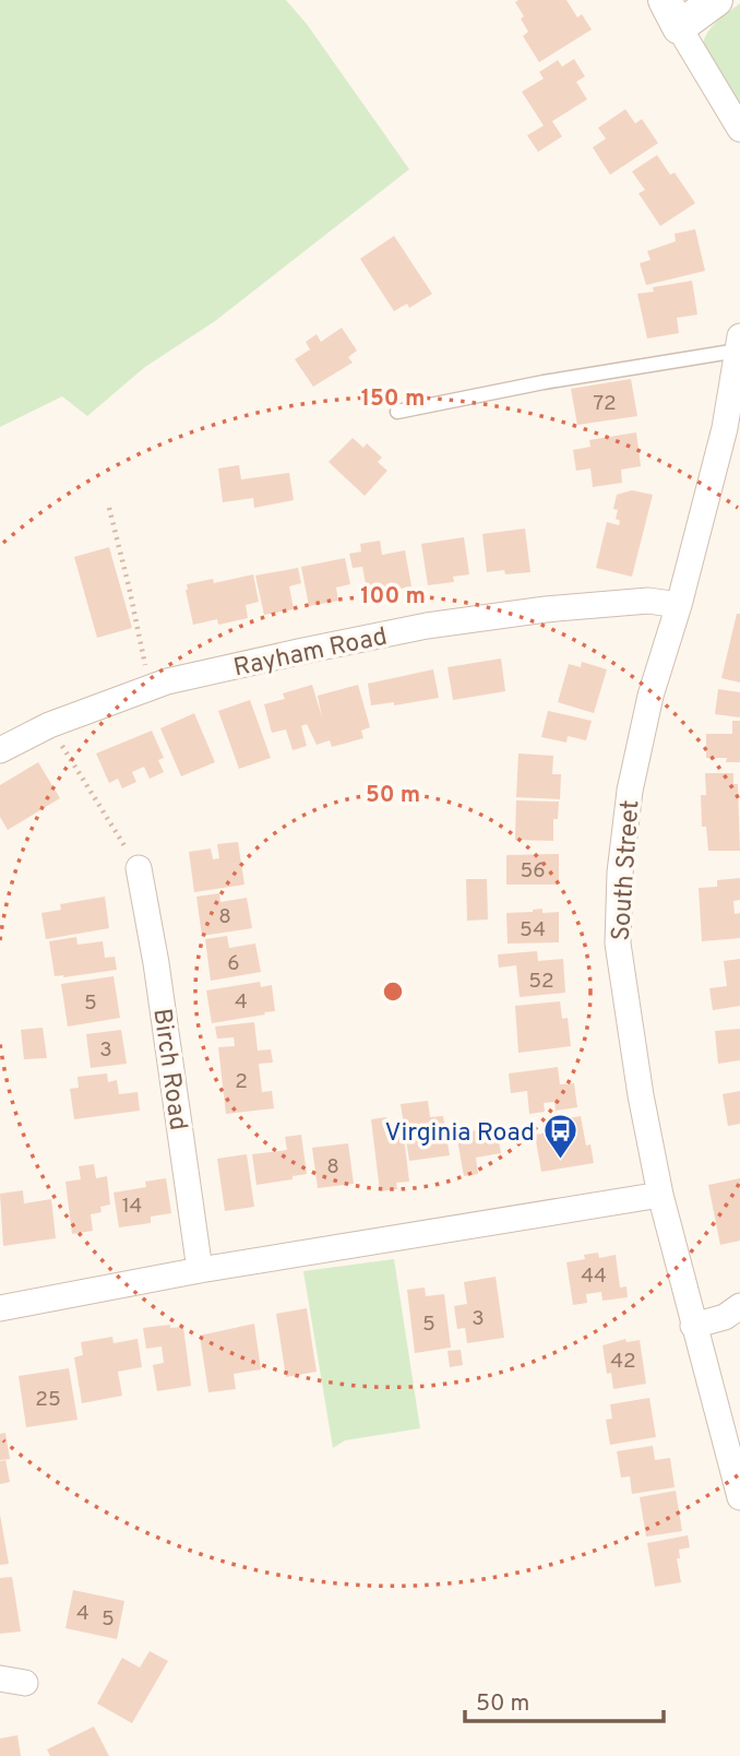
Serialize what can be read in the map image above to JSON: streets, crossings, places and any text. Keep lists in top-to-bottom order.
{
  "streets": {
    "street": ["Rayham Road", "South Street", "Birch Road"]
  },
  "crossings": [
    ["Rayham Road", "South Street"]
  ],
  "places": {
    "bus stop": ["Virginia Road"]
  },
  "house_numbers": [
    "72",
    "56",
    "8",
    "54",
    "6",
    "52",
    "4",
    "5",
    "3",
    "2",
    "8",
    "14",
    "44",
    "3",
    "5",
    "42",
    "25",
    "4",
    "5"
  ],
  "scale_bar": "50 m",
  "rings": ["150 m", "100 m", "50 m"]
}
